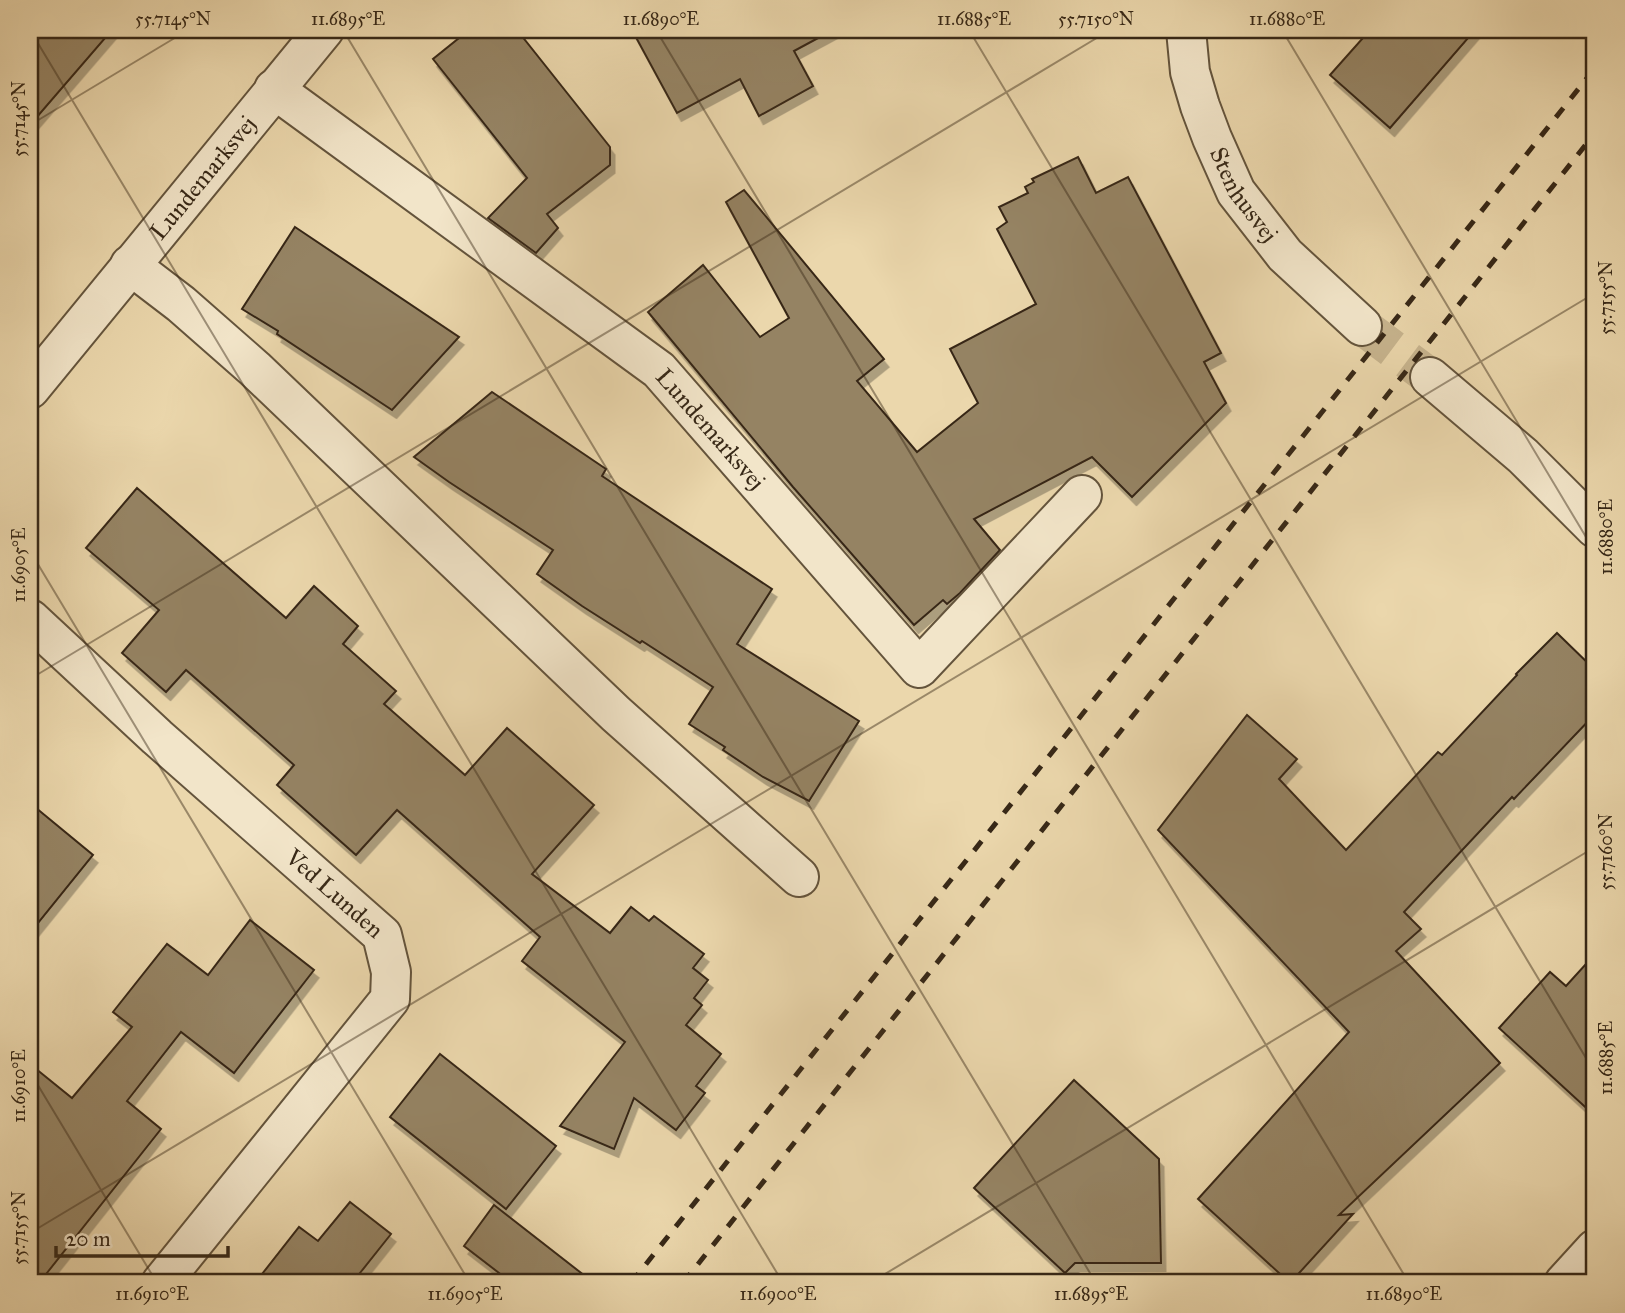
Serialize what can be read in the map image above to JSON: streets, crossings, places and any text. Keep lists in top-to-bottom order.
{
  "streets": {
    "street": ["Lundemarksvej", "Stenhusvej", "Ved Lunden"]
  },
  "scale_bar": "20 m",
  "coordinates": [
    "55.7145°N",
    "11.6895°E",
    "11.6890°E",
    "11.6885°E",
    "55.7150°N",
    "11.6880°E",
    "55.7155°N",
    "11.6905°E",
    "55.7160°N",
    "11.6910°E",
    "11.6900°E"
  ]
}
